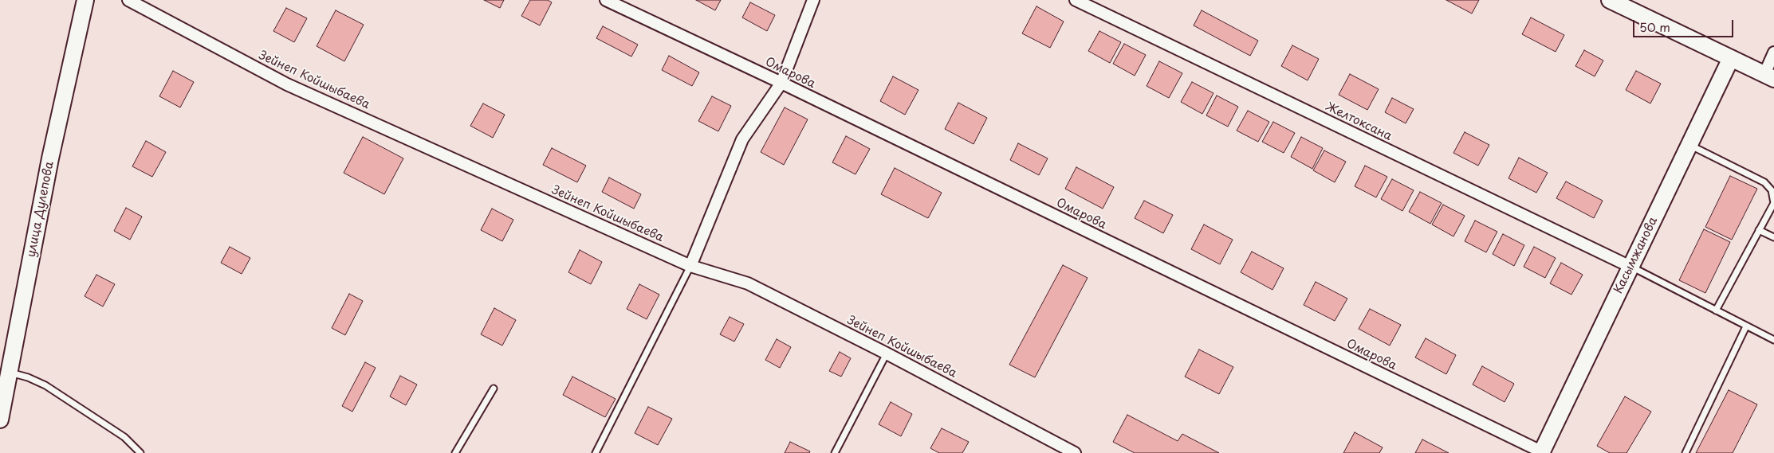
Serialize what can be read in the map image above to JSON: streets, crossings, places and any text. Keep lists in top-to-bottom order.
{
  "streets": {
    "street": [
      "Омарова",
      "Зейнеп Койшыбаева",
      "Желтоксана",
      "улица Дулепова",
      "Касымжанова"
    ]
  },
  "crossings": [
    ["Омарова", "Касымжанова"],
    ["Желтоксана", "Касымжанова"]
  ],
  "scale_bar": "50 m"
}
